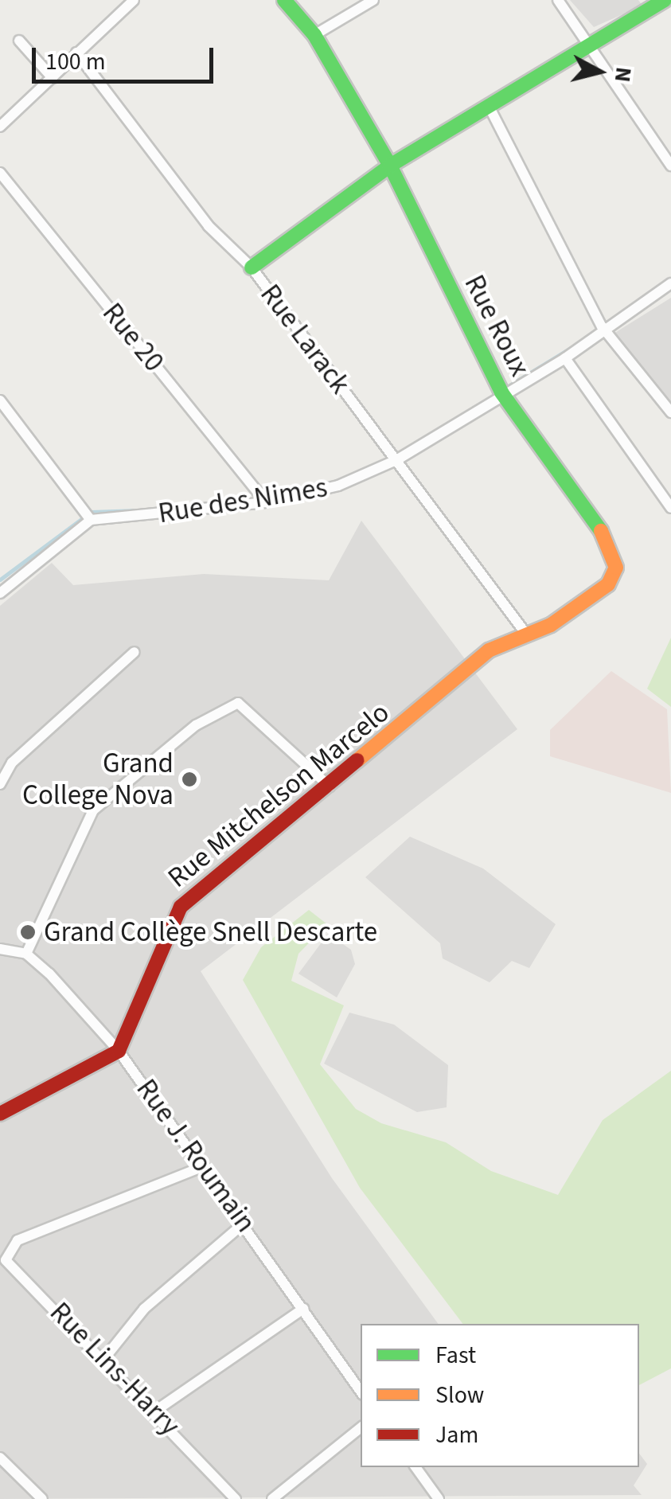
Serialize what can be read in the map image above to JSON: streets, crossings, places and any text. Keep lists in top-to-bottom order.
{
  "streets": {
    "street": [
      "Rue Roux",
      "Rue 20",
      "Rue Larack",
      "Rue des Nimes",
      "Rue Mitchelson Marcelo",
      "Rue J. Roumain",
      "Rue Lins-Harry"
    ]
  },
  "crossings": [
    ["Rue Roux", "Rue Larack"],
    ["Rue Roux", "Rue des Nimes"],
    ["Rue Roux", "Rue Mitchelson Marcelo"],
    ["Rue 20", "Rue des Nimes"],
    ["Rue Larack", "Rue des Nimes"],
    ["Rue Larack", "Rue Mitchelson Marcelo"],
    ["Rue Mitchelson Marcelo", "Rue J. Roumain"],
    ["Rue J. Roumain", "Rue Lins-Harry"]
  ],
  "places": ["Grand College Nova", "Grand Collège Snell Descarte"],
  "legend": ["Fast", "Slow", "Jam"],
  "scale_bar": "100 m",
  "north": "right"
}
